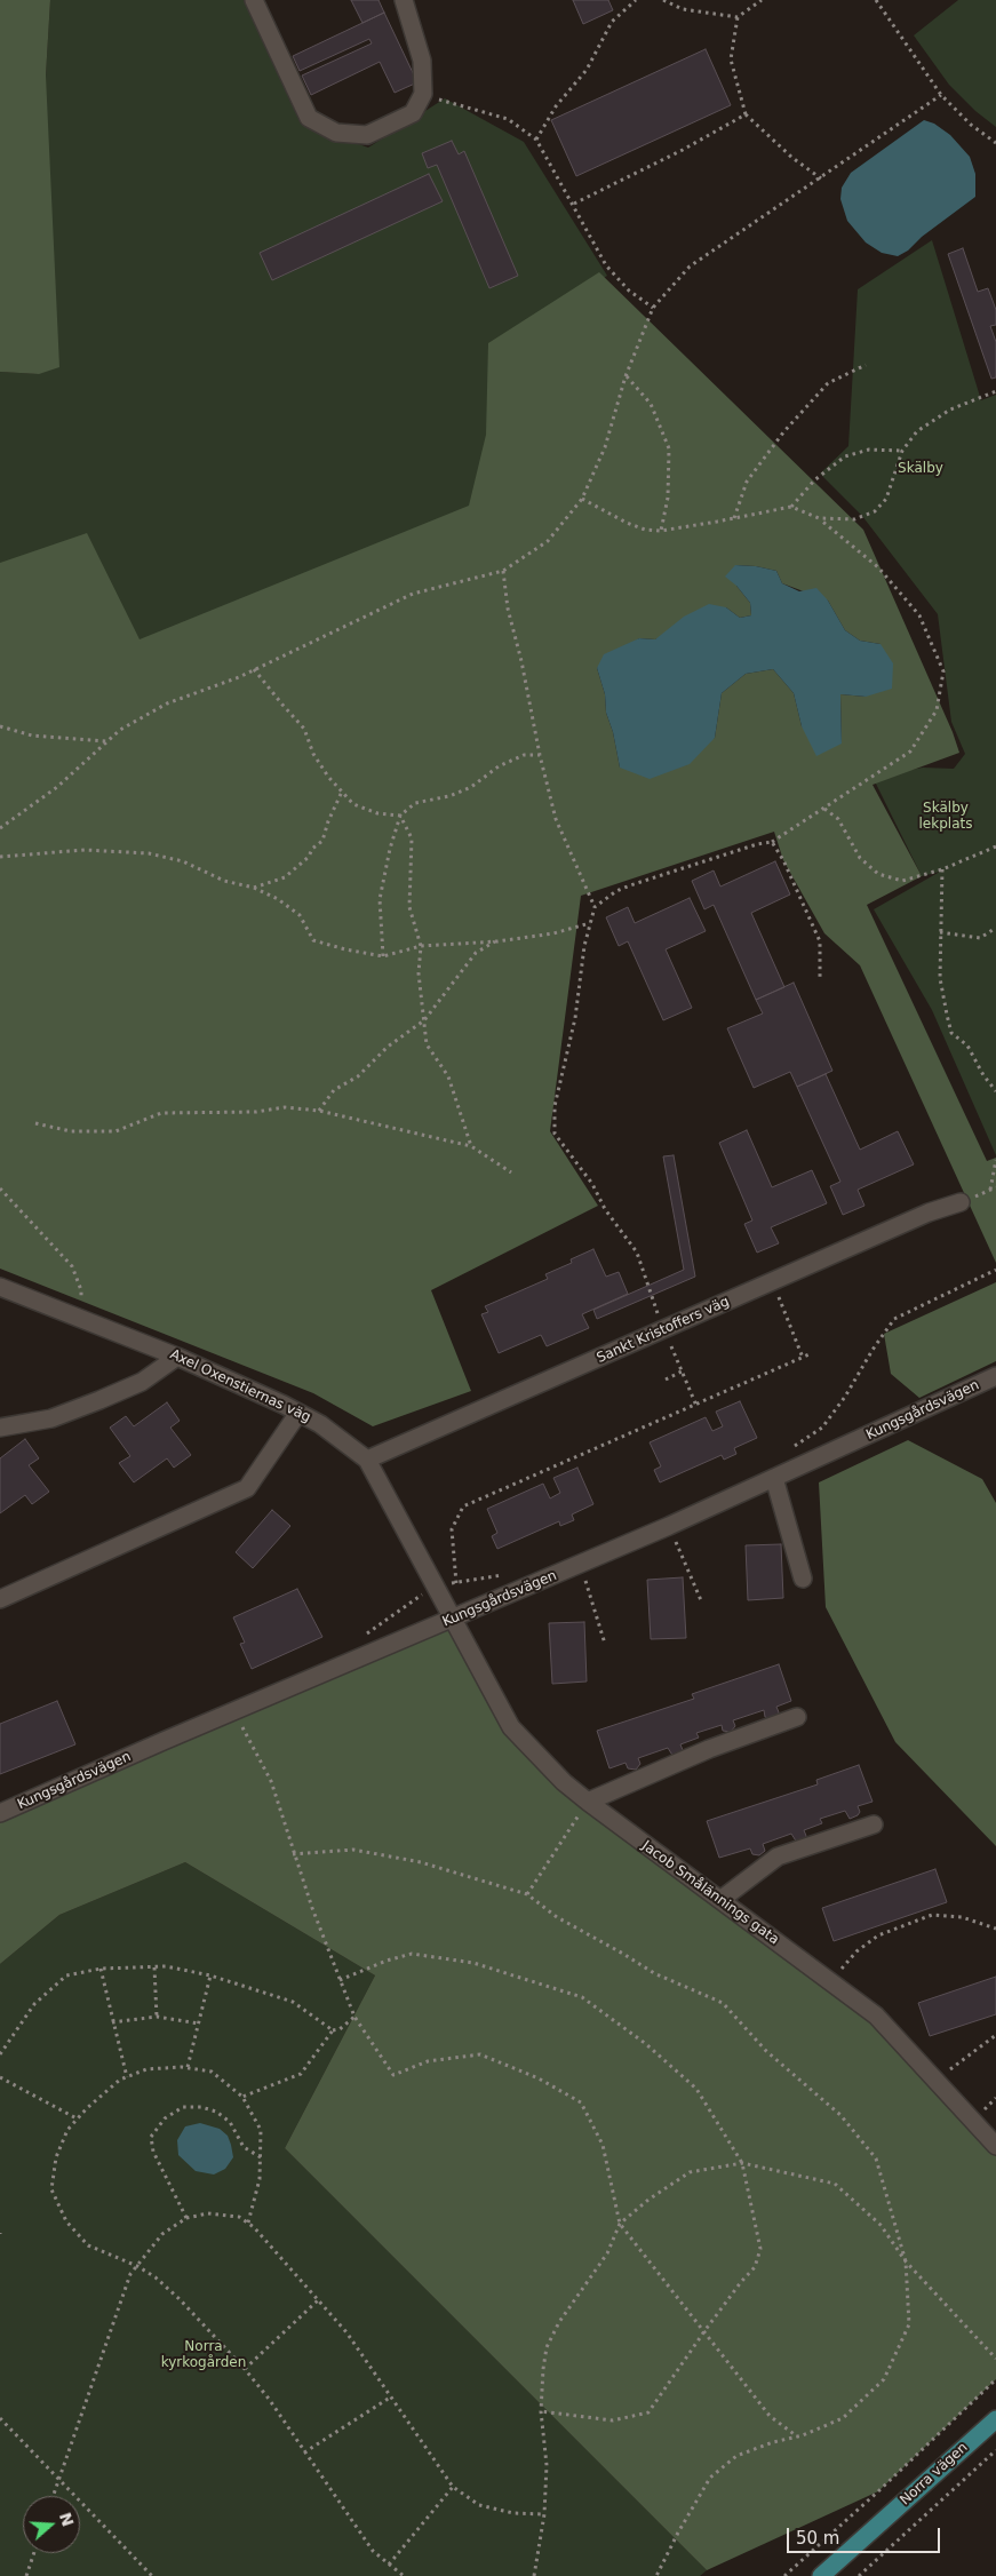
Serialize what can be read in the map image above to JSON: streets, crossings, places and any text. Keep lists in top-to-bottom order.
{
  "streets": {
    "main road": ["Norra vägen"],
    "street": [
      "Sankt Kristoffers väg",
      "Axel Oxenstiernas väg",
      "Kungsgårdsvägen",
      "Jacob Smålännings gata"
    ]
  },
  "crossings": [
    ["Sankt Kristoffers väg", "Axel Oxenstiernas väg"],
    ["Axel Oxenstiernas väg", "Kungsgårdsvägen"],
    ["Axel Oxenstiernas väg", "Jacob Smålännings gata"],
    ["Kungsgårdsvägen", "Jacob Smålännings gata"]
  ],
  "parks": ["Skälby", "Skälby lekplats", "Norra kyrkogården"],
  "scale_bar": "50 m",
  "north": "right"
}
